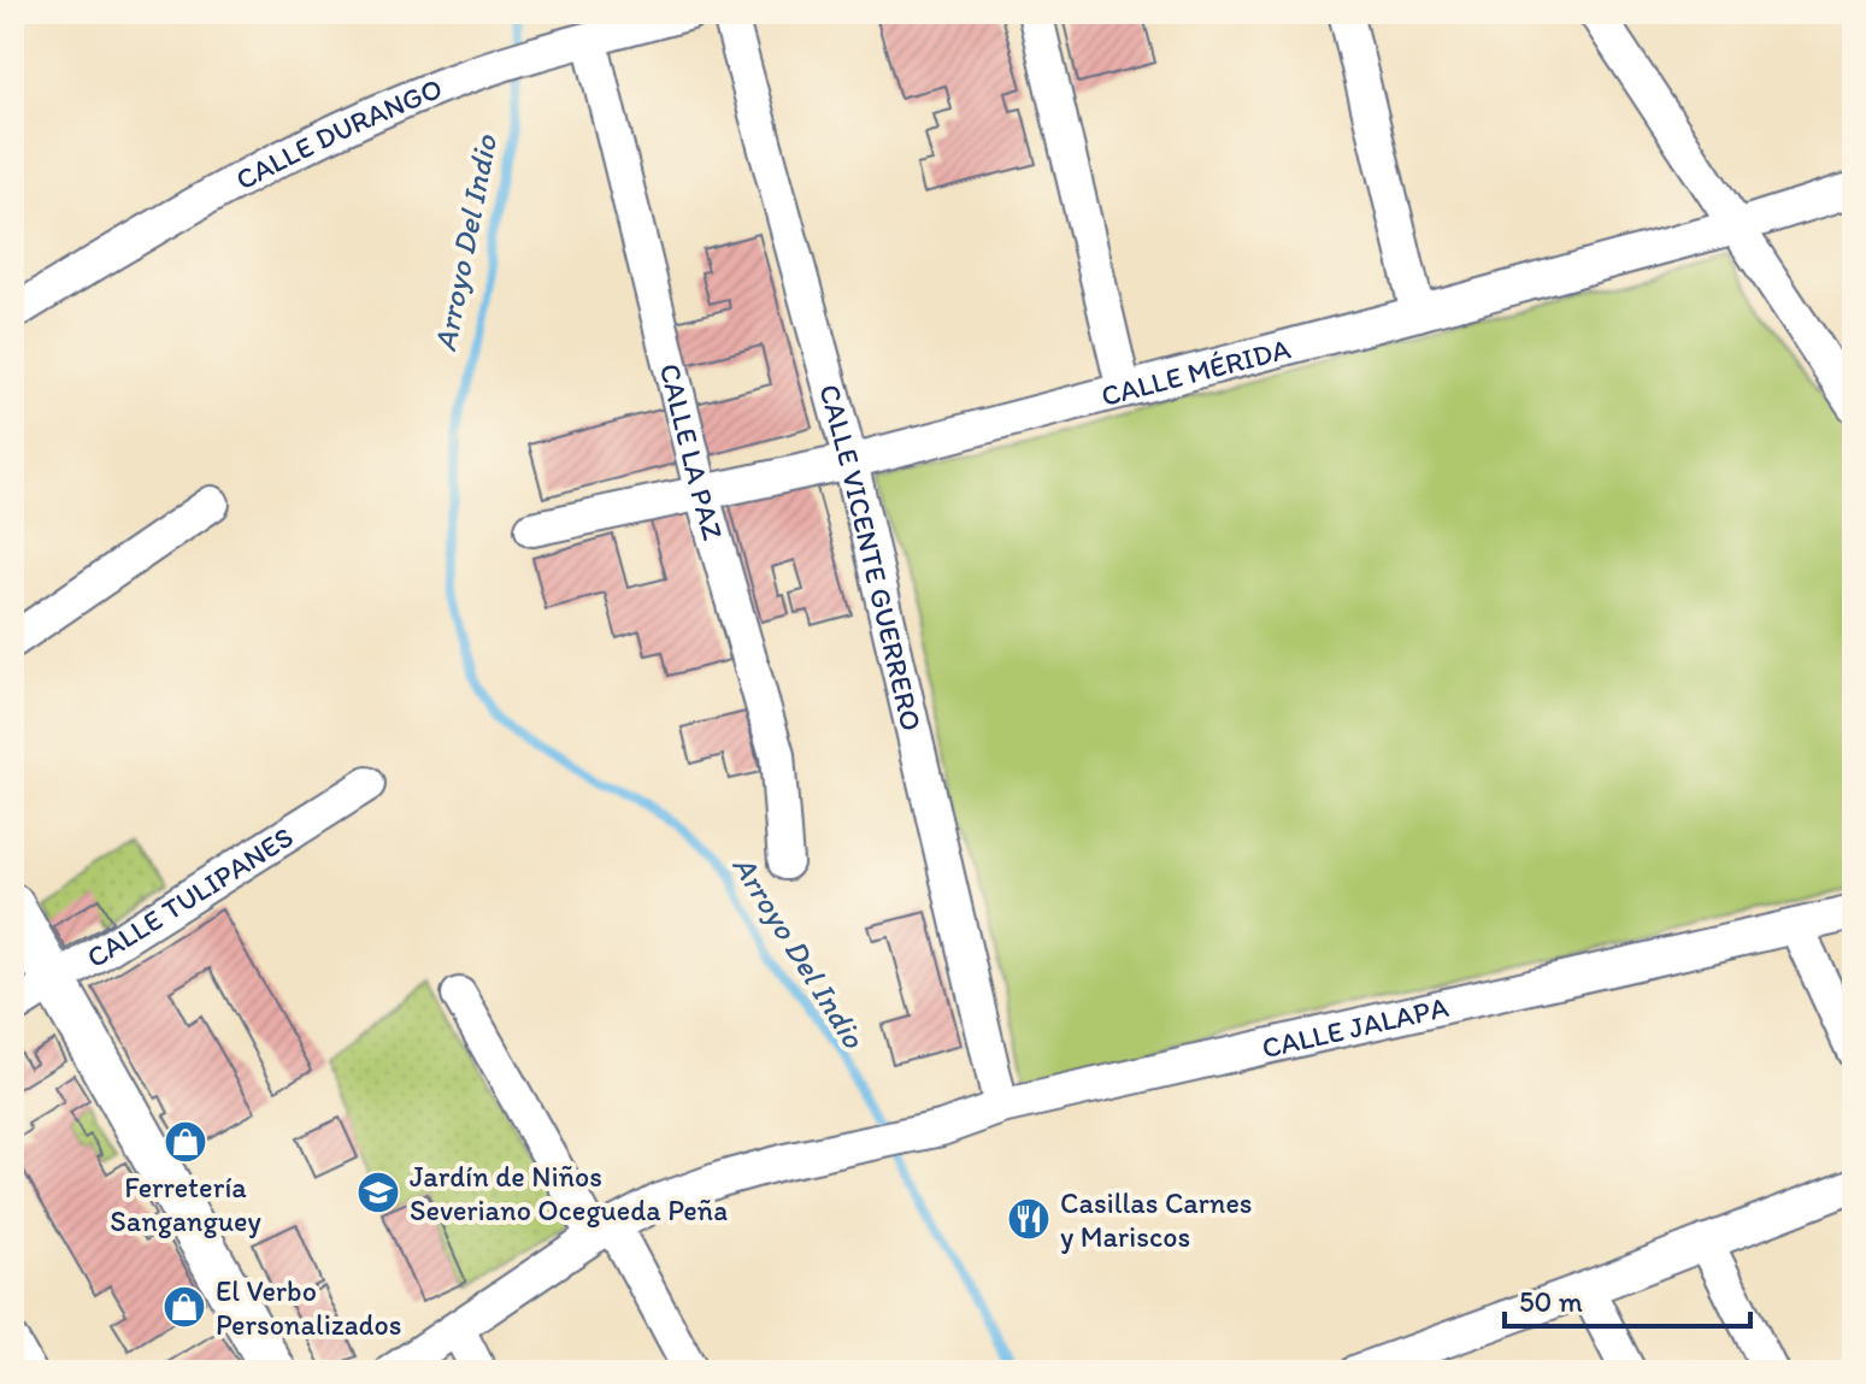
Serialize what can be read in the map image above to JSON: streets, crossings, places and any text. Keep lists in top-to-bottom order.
{
  "streets": {
    "street": [
      "CALLE DURANGO",
      "CALLE MÉRIDA",
      "CALLE LA PAZ",
      "CALLE VICENTE GUERRERO",
      "CALLE TULIPANES",
      "CALLE JALAPA"
    ]
  },
  "crossings": [
    ["CALLE DURANGO", "CALLE LA PAZ"],
    ["CALLE MÉRIDA", "CALLE LA PAZ"],
    ["CALLE MÉRIDA", "CALLE VICENTE GUERRERO"],
    ["CALLE VICENTE GUERRERO", "CALLE JALAPA"]
  ],
  "water": ["Arroyo Del Indio"],
  "places": {
    "shop": ["Ferretería Sanganguey", "El Verbo Personalizados"],
    "school or university": ["Jardín de Niños Severiano Ocegueda Peña"],
    "restaurant": ["Casillas Carnes y Mariscos"]
  },
  "scale_bar": "50 m"
}
